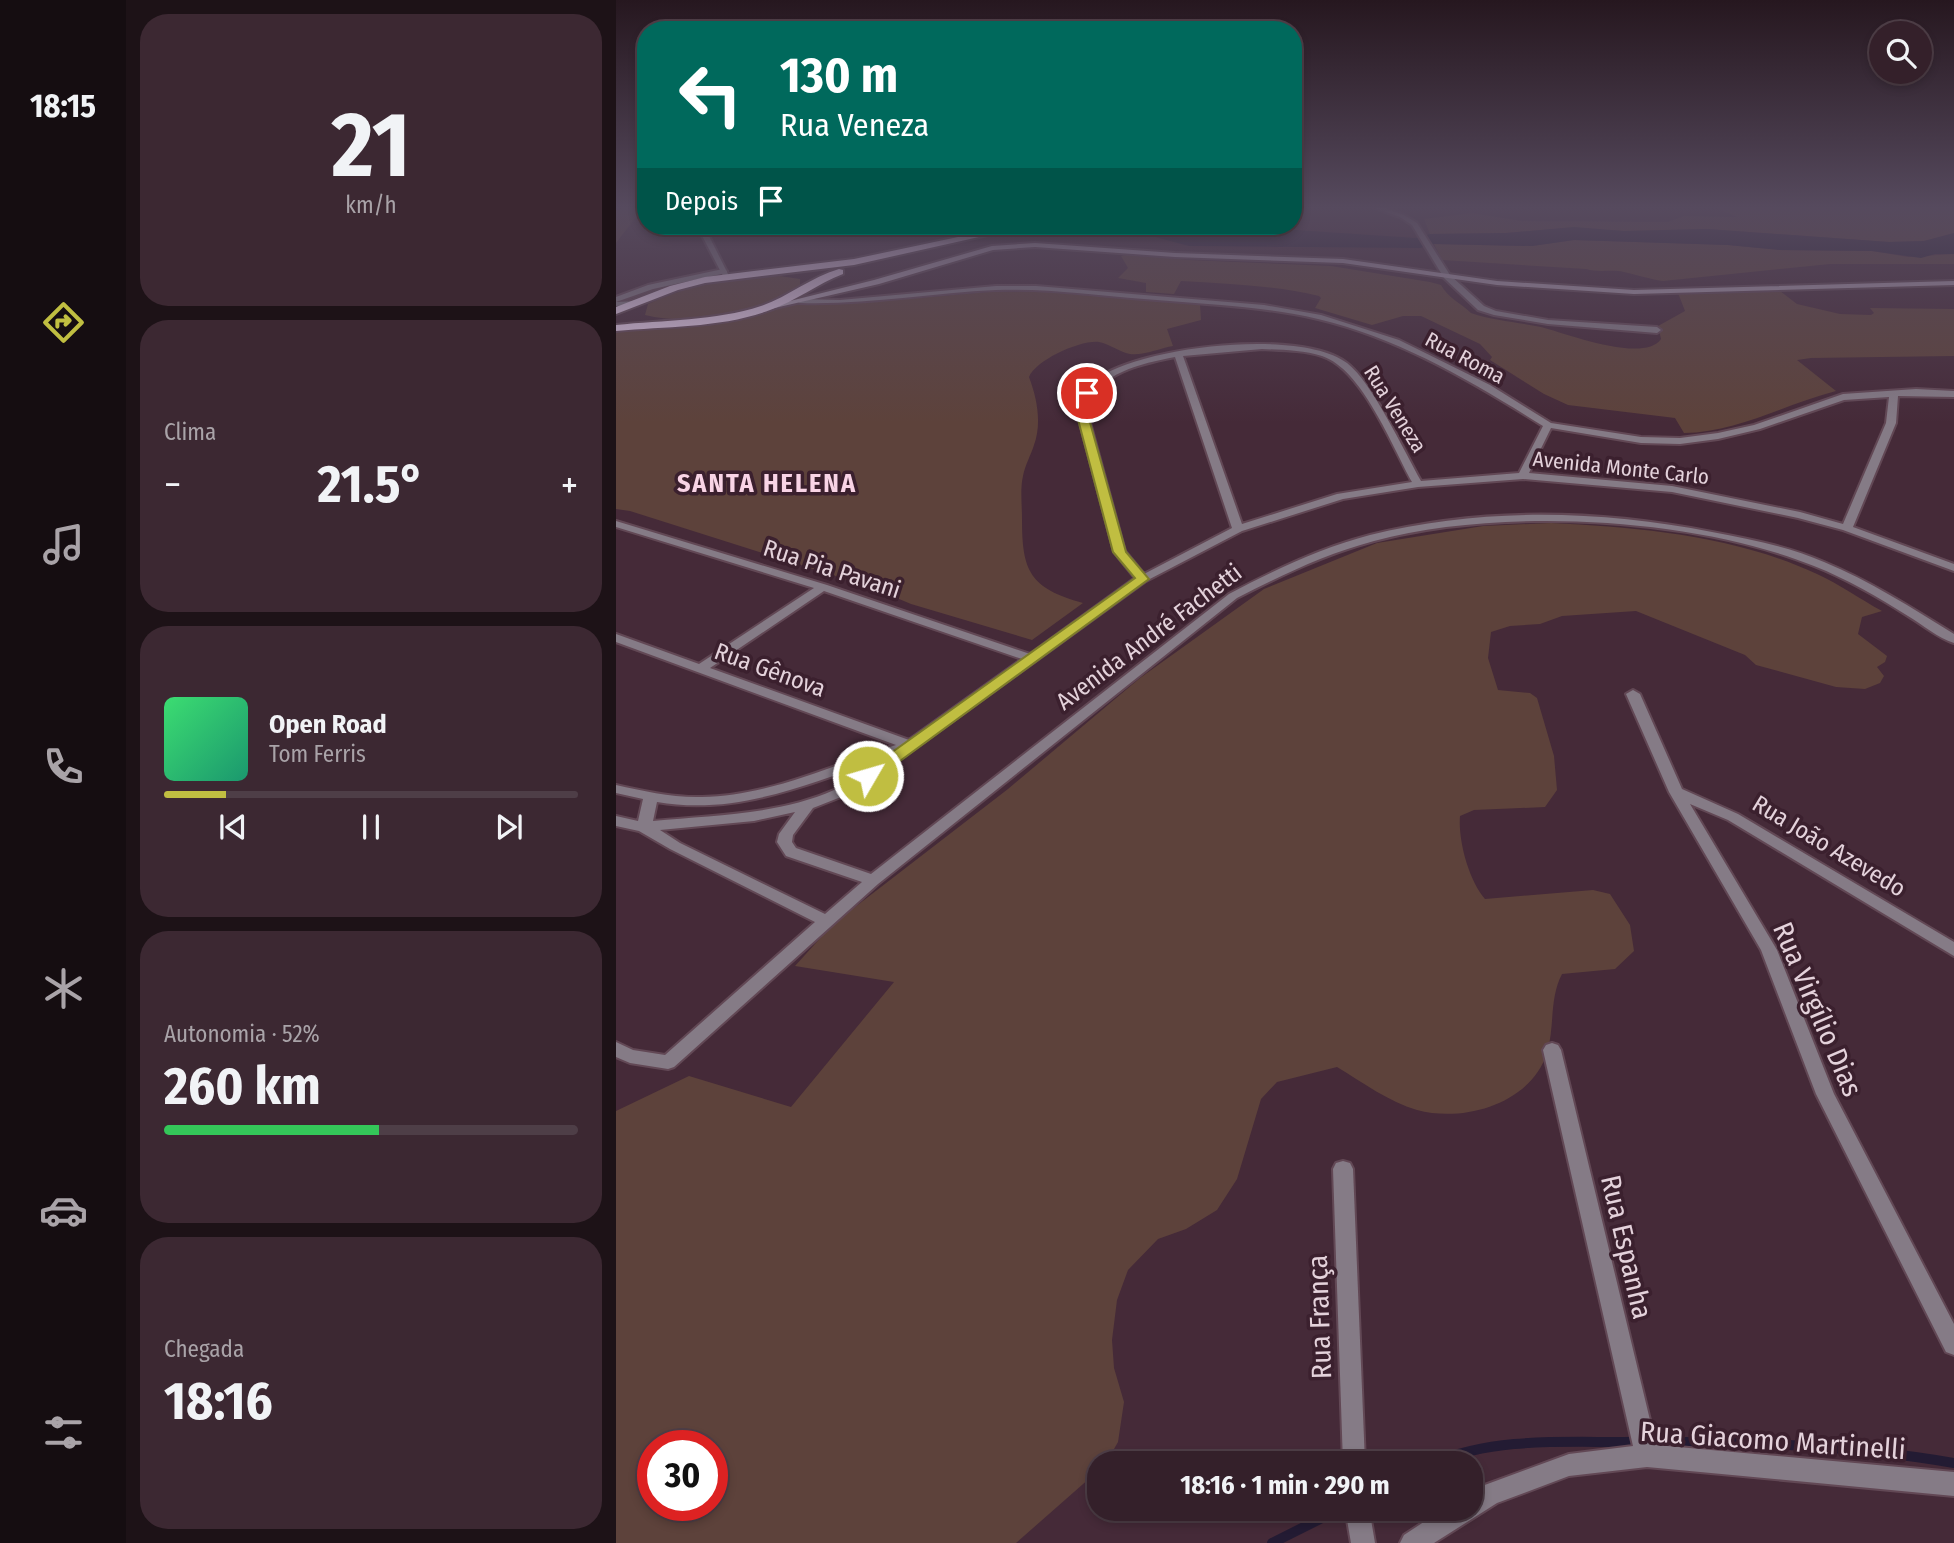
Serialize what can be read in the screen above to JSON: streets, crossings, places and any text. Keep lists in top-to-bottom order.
{
  "streets": {
    "street": [
      "Rua Roma",
      "Rua Veneza",
      "Avenida Monte Carlo",
      "Rua Pia Pavani",
      "Avenida André Fachetti",
      "Rua Gênova",
      "Rua João Azevedo",
      "Rua Virgílio Dias",
      "Rua Espanha",
      "Rua França",
      "Rua Giacomo Martinelli"
    ]
  },
  "crossings": [
    ["Rua Veneza", "Avenida Monte Carlo"],
    ["Avenida Monte Carlo", "Rua Pia Pavani"],
    ["Avenida Monte Carlo", "Rua Gênova"],
    ["Rua João Azevedo", "Rua Virgílio Dias"],
    ["Rua Espanha", "Rua Giacomo Martinelli"]
  ],
  "districts": ["SANTA HELENA"],
  "page": {
    "tabs": "18:15",
    "tile": [
      ["21", "km/h"],
      "Clima",
      ["Autonomia · 52%", "260 km"],
      ["Chegada", "18:16"]
    ],
    "turn": ["130 m", "Rua Veneza"],
    "then": "Depois",
    "heat": ["−", "21.5°", "+"],
    "song": ["Open Road", "Tom Ferris"],
    "limit": "30",
    "trip": "18:16 · 1 min · 290 m"
  }
}
